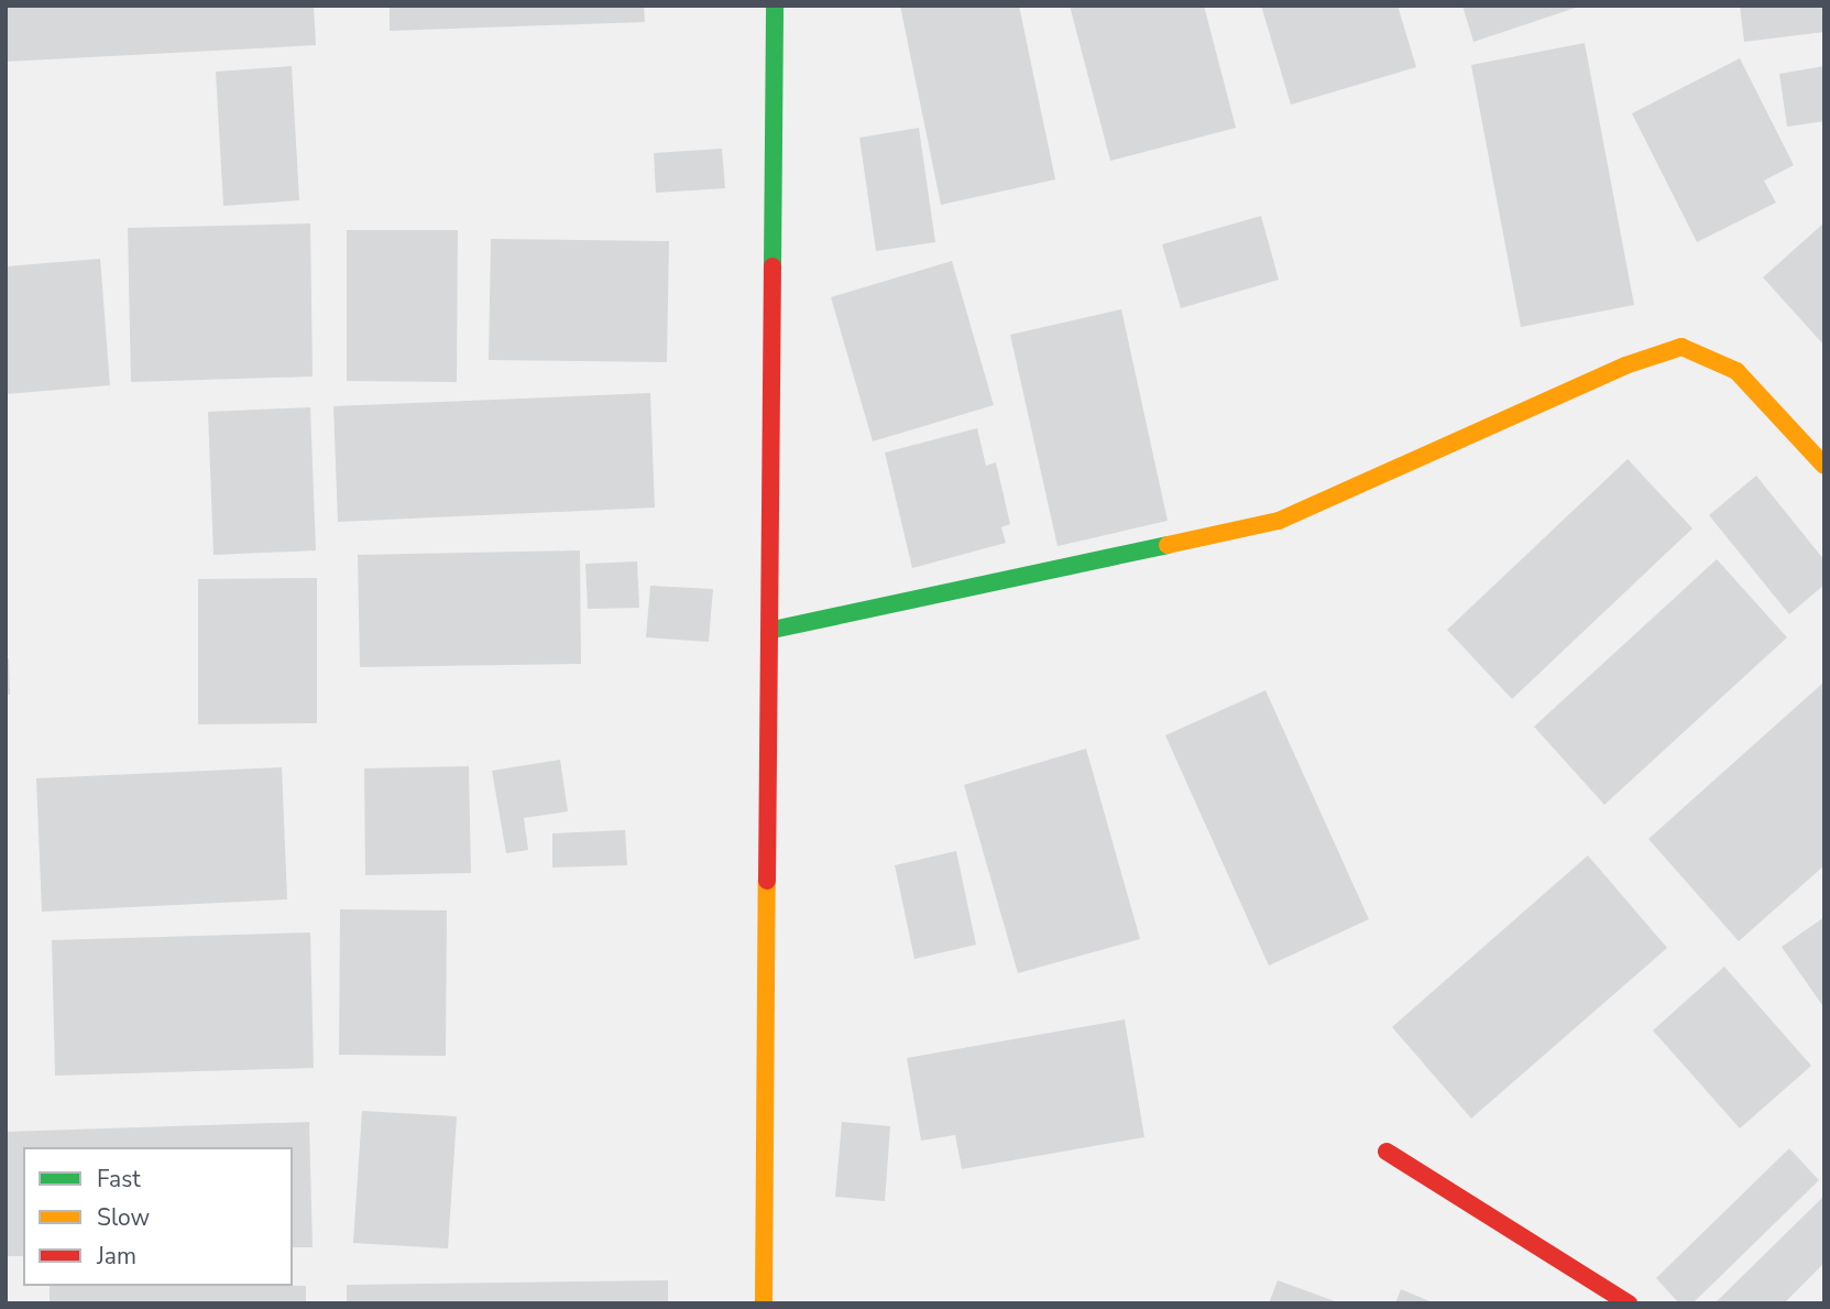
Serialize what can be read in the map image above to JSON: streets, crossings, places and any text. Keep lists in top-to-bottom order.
{
  "legend": ["Fast", "Slow", "Jam"]
}
